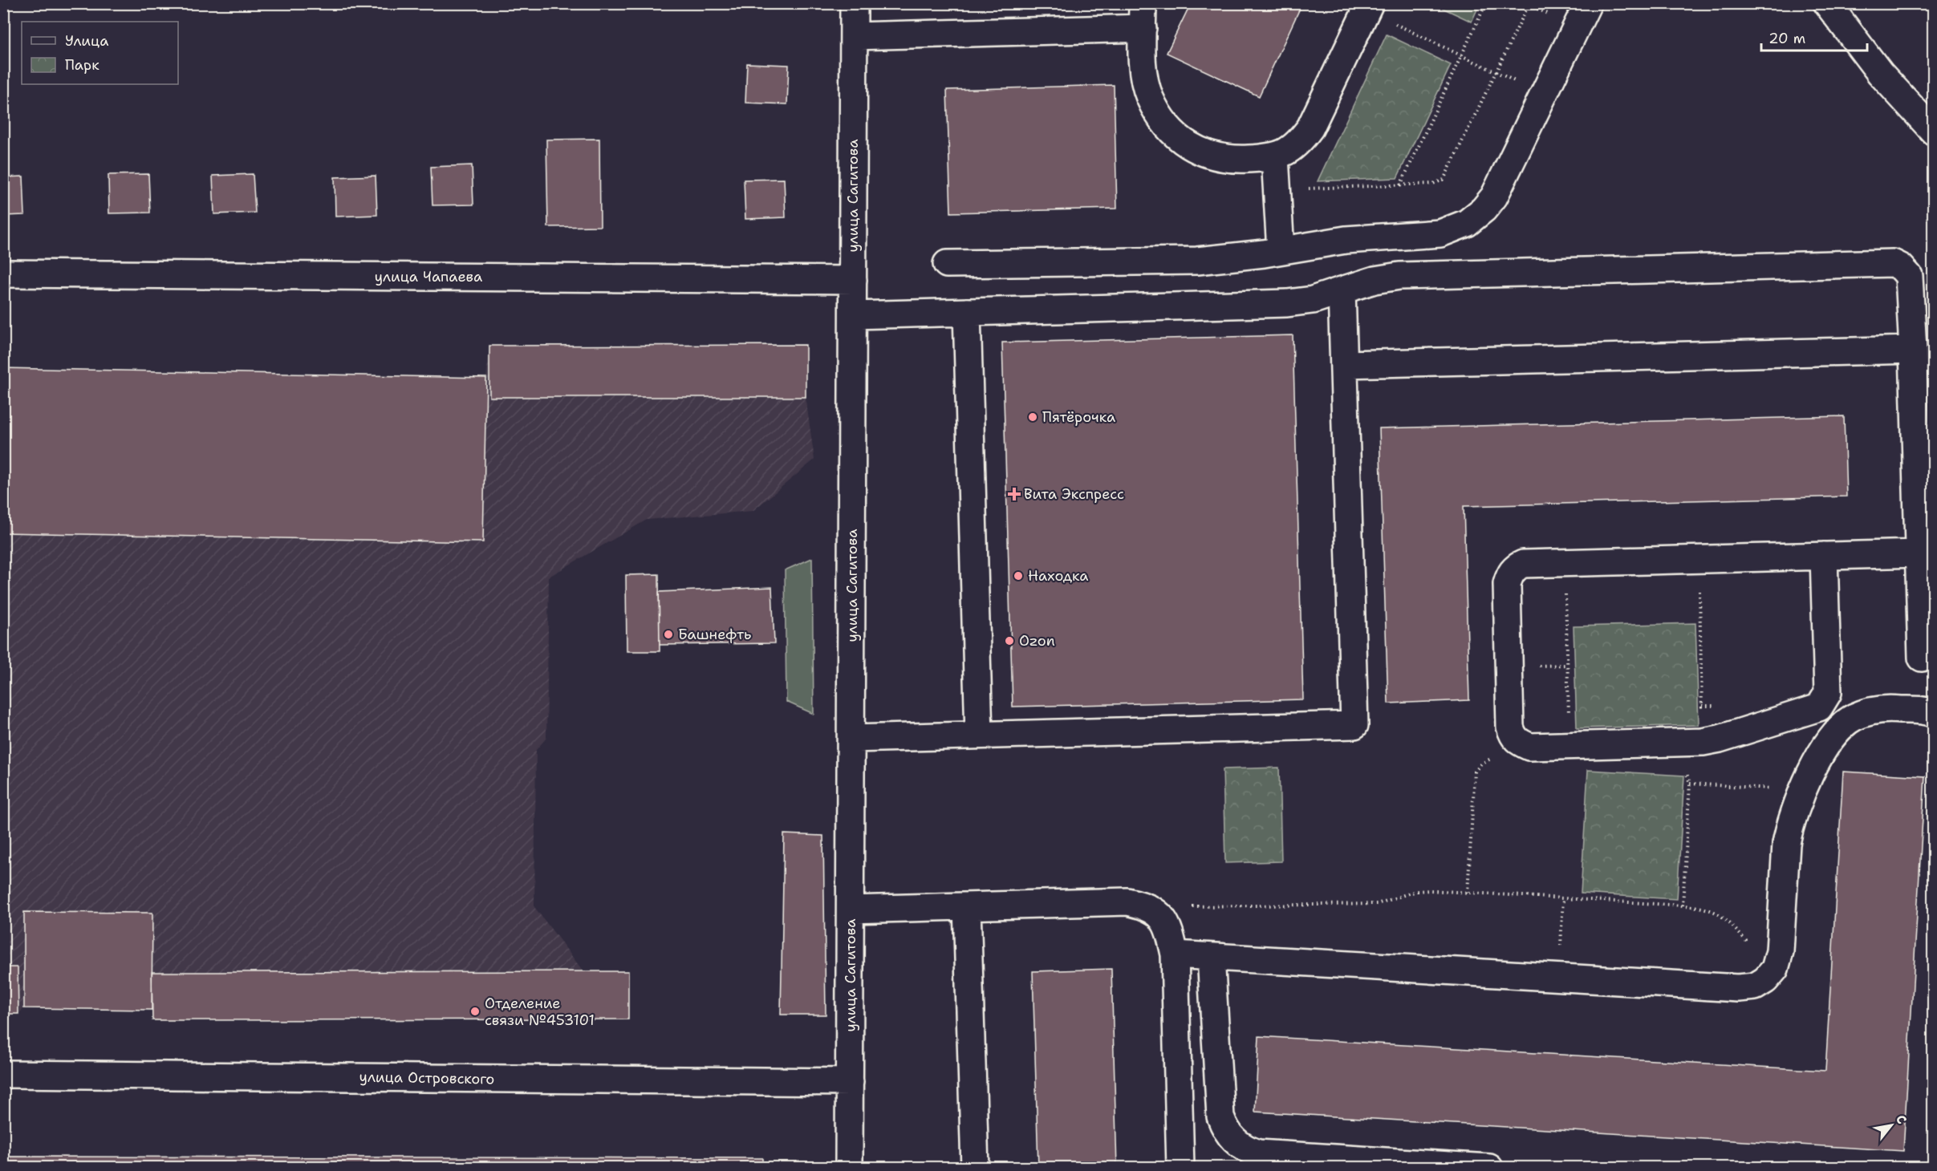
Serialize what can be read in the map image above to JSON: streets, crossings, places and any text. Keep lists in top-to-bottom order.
{
  "streets": {
    "street": ["улица Сагитова", "улица Чапаева", "улица Островского"]
  },
  "crossings": [
    ["улица Сагитова", "улица Чапаева"],
    ["улица Сагитова", "улица Островского"]
  ],
  "places": {
    "other": [
      "Пятёрочка",
      "Находка",
      "Башнефть",
      "Ozon",
      "Отделение связи №453101"
    ],
    "health": ["Вита Экспресс"]
  },
  "legend": ["Улица", "Парк"],
  "scale_bar": "20 m",
  "north": "top right"
}
